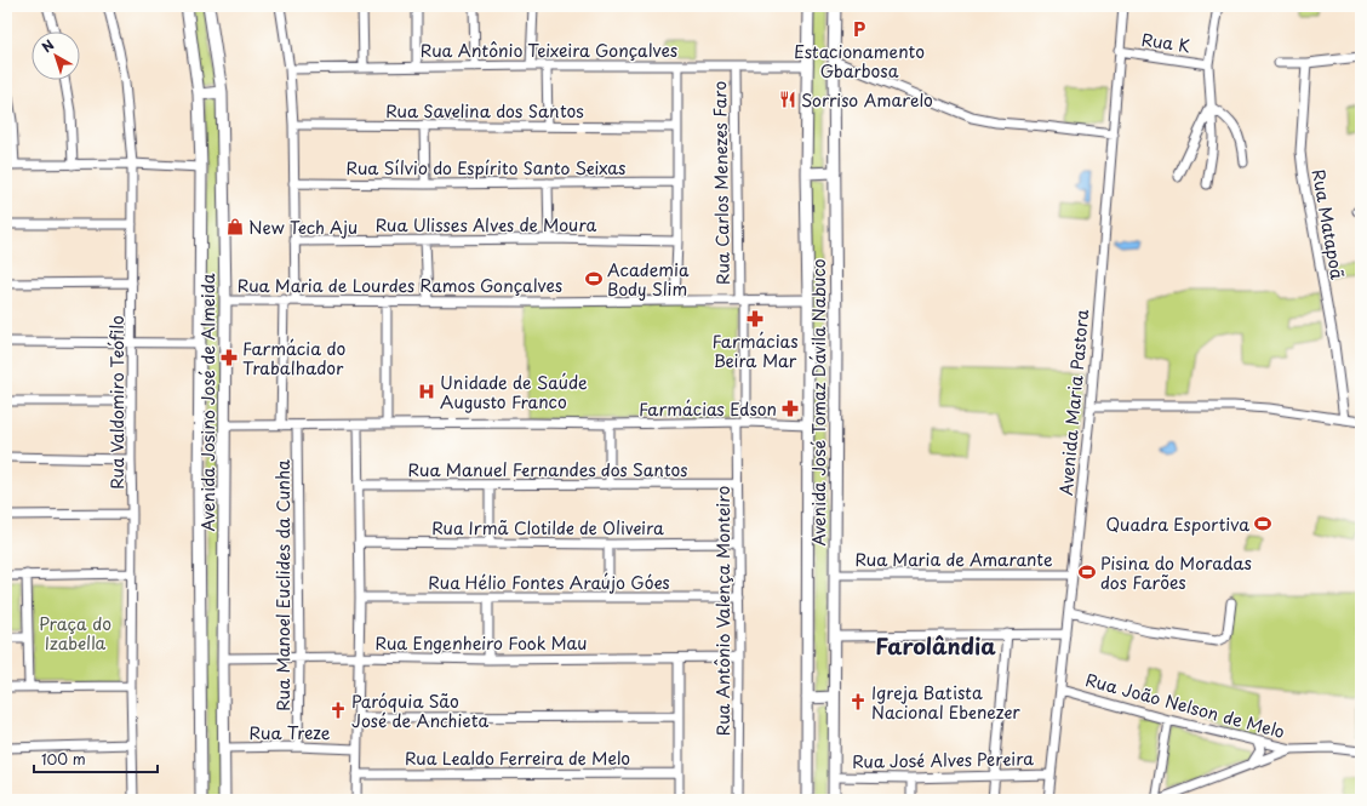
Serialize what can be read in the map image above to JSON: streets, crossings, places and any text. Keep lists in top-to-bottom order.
{
  "streets": {
    "main road": ["Avenida Josino José de Almeida", "Avenida José Tomaz Dávila Nabuco"],
    "street": [
      "Rua K",
      "Rua Antônio Teixeira Gonçalves",
      "Rua Savelina dos Santos",
      "Rua Sílvio do Espírito Santo Seixas",
      "Rua Carlos Menezes Faro",
      "Rua Ulisses Alves de Moura",
      "Rua Matapoã",
      "Rua Maria de Lourdes Ramos Gonçalves",
      "Rua Valdomiro Teófilo",
      "Avenida Maria Pastora",
      "Rua Manuel Fernandes dos Santos",
      "Rua Irmã Clotilde de Oliveira",
      "Rua Maria de Amarante",
      "Rua Hélio Fontes Araújo Góes",
      "Rua Manoel Euclides da Cunha",
      "Rua Antônio Valença Monteiro",
      "Rua Engenheiro Fook Mau",
      "Rua João Nelson de Melo",
      "Rua Treze",
      "Rua Lealdo Ferreira de Melo",
      "Rua José Alves Pereira"
    ]
  },
  "crossings": [
    ["Rua K", "Avenida Maria Pastora"],
    ["Rua Antônio Teixeira Gonçalves", "Rua Carlos Menezes Faro"],
    ["Rua Antônio Teixeira Gonçalves", "Avenida José Tomaz Dávila Nabuco"],
    ["Rua Carlos Menezes Faro", "Rua Maria de Lourdes Ramos Gonçalves"],
    ["Rua Carlos Menezes Faro", "Rua Antônio Valença Monteiro"],
    ["Rua Maria de Lourdes Ramos Gonçalves", "Avenida Josino José de Almeida"],
    ["Rua Maria de Lourdes Ramos Gonçalves", "Avenida José Tomaz Dávila Nabuco"],
    ["Avenida Josino José de Almeida", "Rua Engenheiro Fook Mau"],
    ["Avenida Josino José de Almeida", "Rua Treze"],
    ["Avenida José Tomaz Dávila Nabuco", "Rua Maria de Amarante"],
    ["Avenida José Tomaz Dávila Nabuco", "Rua José Alves Pereira"],
    ["Avenida Maria Pastora", "Rua Maria de Amarante"],
    ["Avenida Maria Pastora", "Rua João Nelson de Melo"],
    ["Avenida Maria Pastora", "Rua José Alves Pereira"],
    ["Rua Manuel Fernandes dos Santos", "Rua Antônio Valença Monteiro"],
    ["Rua Irmã Clotilde de Oliveira", "Rua Antônio Valença Monteiro"],
    ["Rua Hélio Fontes Araújo Góes", "Rua Antônio Valença Monteiro"],
    ["Rua Manoel Euclides da Cunha", "Rua Engenheiro Fook Mau"],
    ["Rua Manoel Euclides da Cunha", "Rua Treze"],
    ["Rua Antônio Valença Monteiro", "Rua Engenheiro Fook Mau"]
  ],
  "districts": ["Farolândia"],
  "parks": ["Praça do Izabella"],
  "places": {
    "parking": ["Estacionamento Gbarbosa"],
    "restaurant": ["Sorriso Amarelo"],
    "shop": ["New Tech Aju"],
    "sports": ["Academia Body Slim", "Quadra Esportiva", "Pisina do Moradas dos Farões"],
    "pharmacy": ["Farmácias Beira Mar", "Farmácia do Trabalhador", "Farmácias Edson"],
    "hospital": ["Unidade de Saúde Augusto Franco"],
    "church": ["Igreja Batista Nacional Ebenezer", "Paróquia São José de Anchieta"]
  },
  "scale_bar": "100 m",
  "north": "top left"
}
